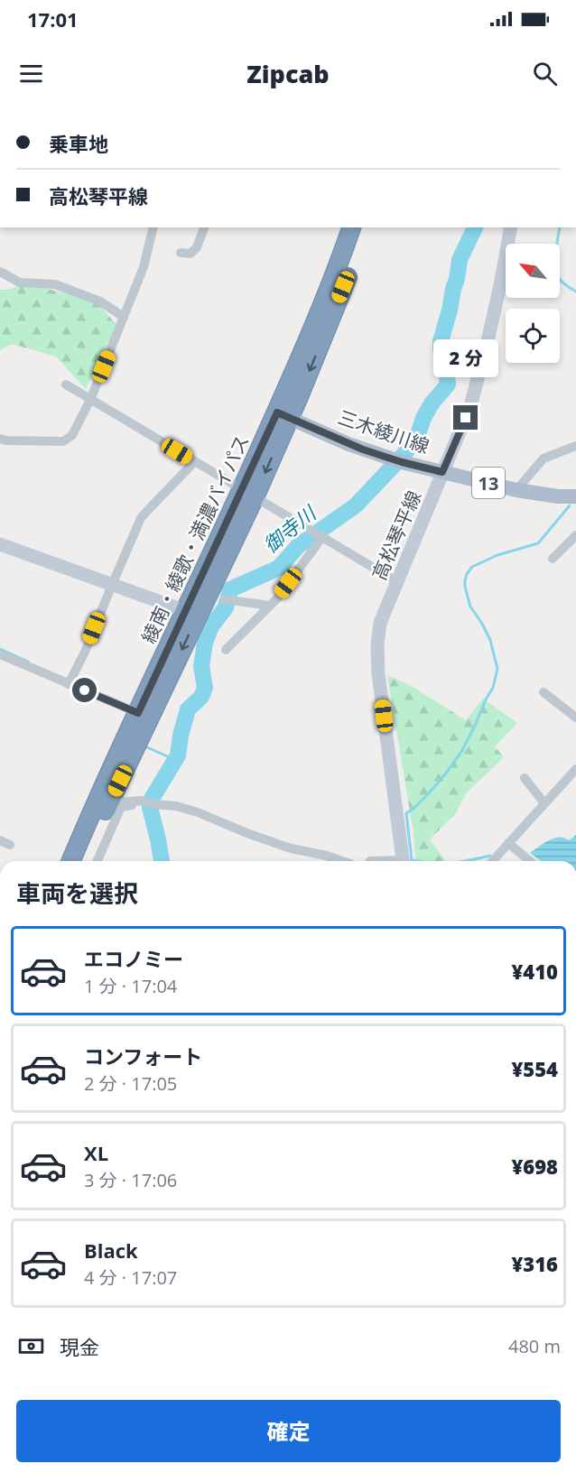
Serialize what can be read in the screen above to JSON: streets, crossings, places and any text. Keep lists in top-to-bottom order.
{
  "streets": {
    "highway": ["綾南・綾歌・満濃バイパス"],
    "main road": ["三木綾川線", "13", "高松琴平線"]
  },
  "crossings": [
    ["三木綾川線", "高松琴平線"],
    ["三木綾川線", "綾南・綾歌・満濃バイパス"]
  ],
  "water": ["御寺川"],
  "north": "top left",
  "page": {
    "status": "17:01",
    "header": "Zipcab",
    "banner": ["乗車地", "高松琴平線"],
    "bubble": "2 分",
    "heading": "車両を選択",
    "list": [
      {
        "name": "エコノミー",
        "note": "1 分 · 17:04",
        "value": "¥410"
      },
      {
        "name": "コンフォート",
        "note": "2 分 · 17:05",
        "value": "¥554"
      },
      {
        "name": "XL",
        "note": "3 分 · 17:06",
        "value": "¥698"
      },
      {
        "name": "Black",
        "note": "4 分 · 17:07",
        "value": "¥316"
      }
    ],
    "pay": ["現金", "480 m"],
    "buttons": "確定"
  }
}
